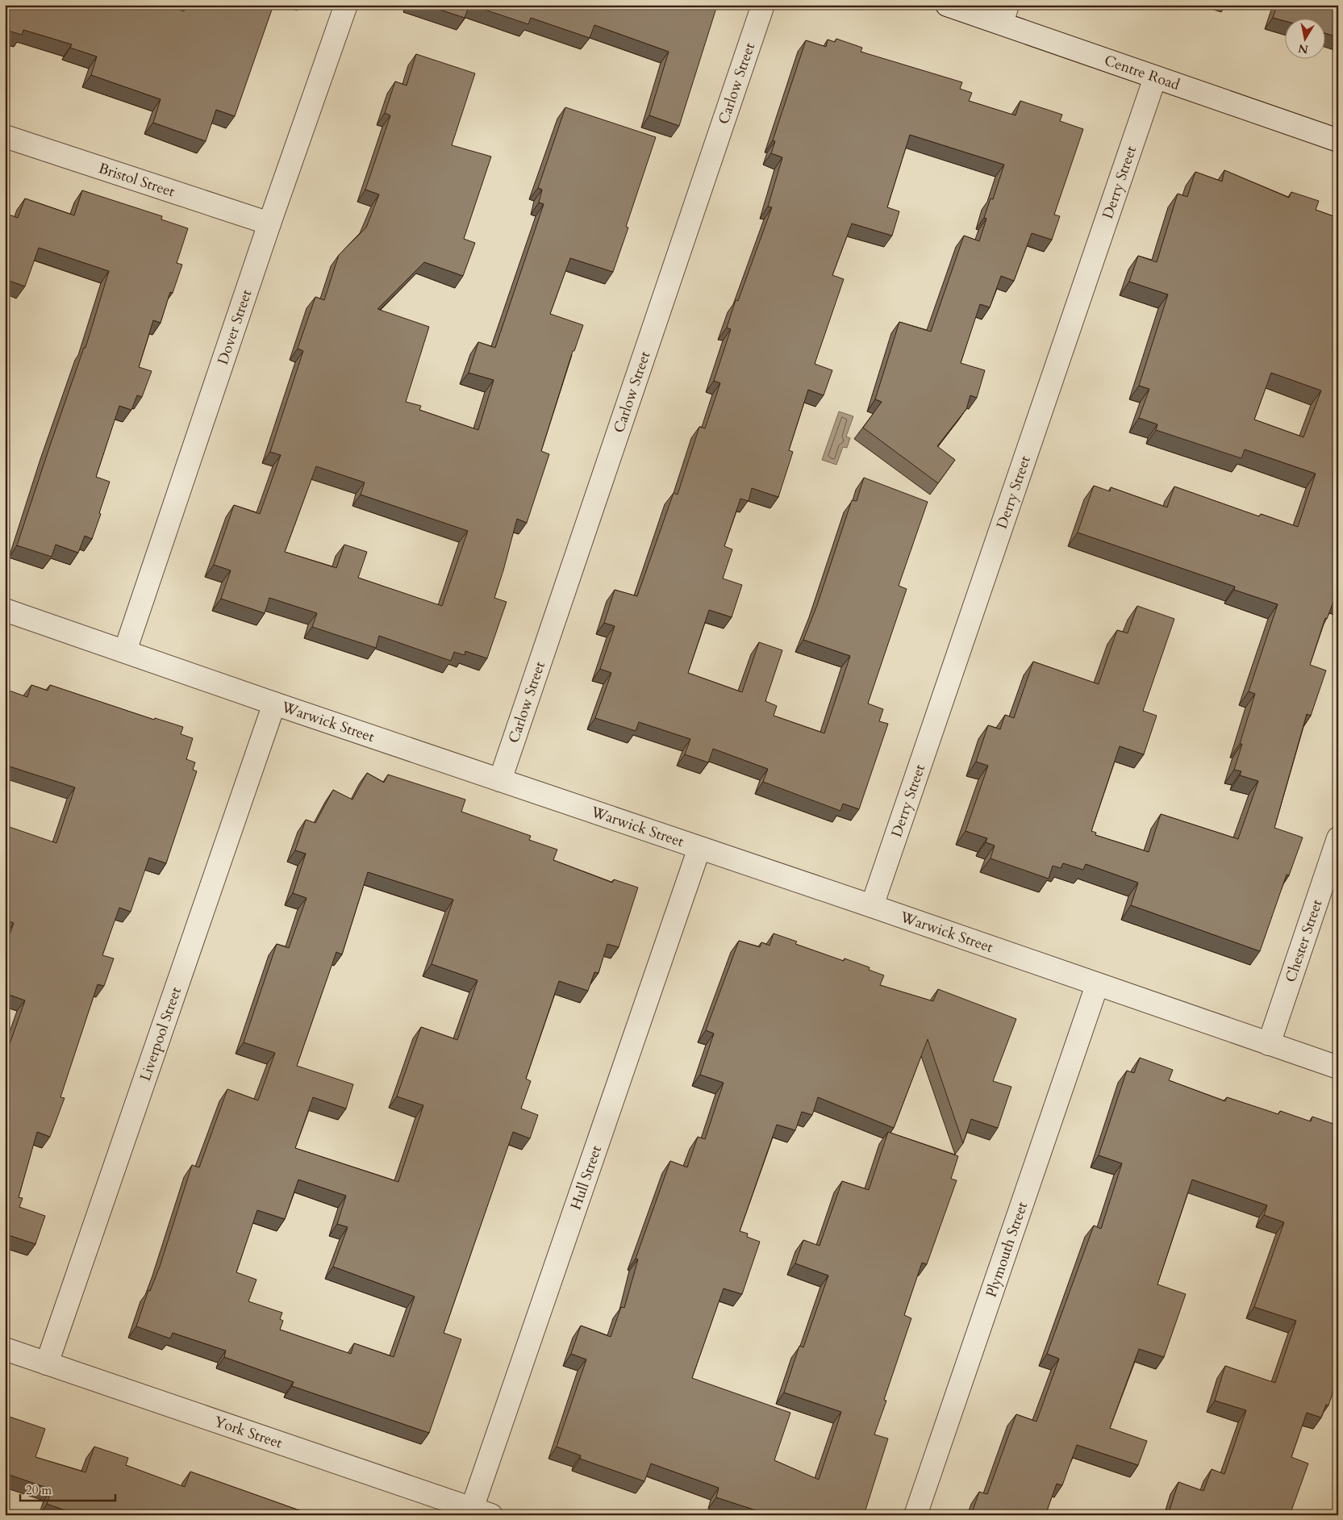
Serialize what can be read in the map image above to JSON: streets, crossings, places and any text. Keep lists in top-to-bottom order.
{
  "streets": {
    "street": [
      "Centre Road",
      "Carlow Street",
      "Bristol Street",
      "Derry Street",
      "Dover Street",
      "Warwick Street",
      "Chester Street",
      "Liverpool Street",
      "Hull Street",
      "Plymouth Street",
      "York Street"
    ]
  },
  "crossings": [
    ["Centre Road", "Derry Street"],
    ["Carlow Street", "Warwick Street"],
    ["Bristol Street", "Dover Street"],
    ["Derry Street", "Warwick Street"],
    ["Dover Street", "Warwick Street"],
    ["Warwick Street", "Chester Street"],
    ["Warwick Street", "Liverpool Street"],
    ["Warwick Street", "Hull Street"],
    ["Warwick Street", "Plymouth Street"],
    ["Liverpool Street", "York Street"],
    ["Hull Street", "York Street"]
  ],
  "scale_bar": "20 m",
  "north": "bottom"
}
